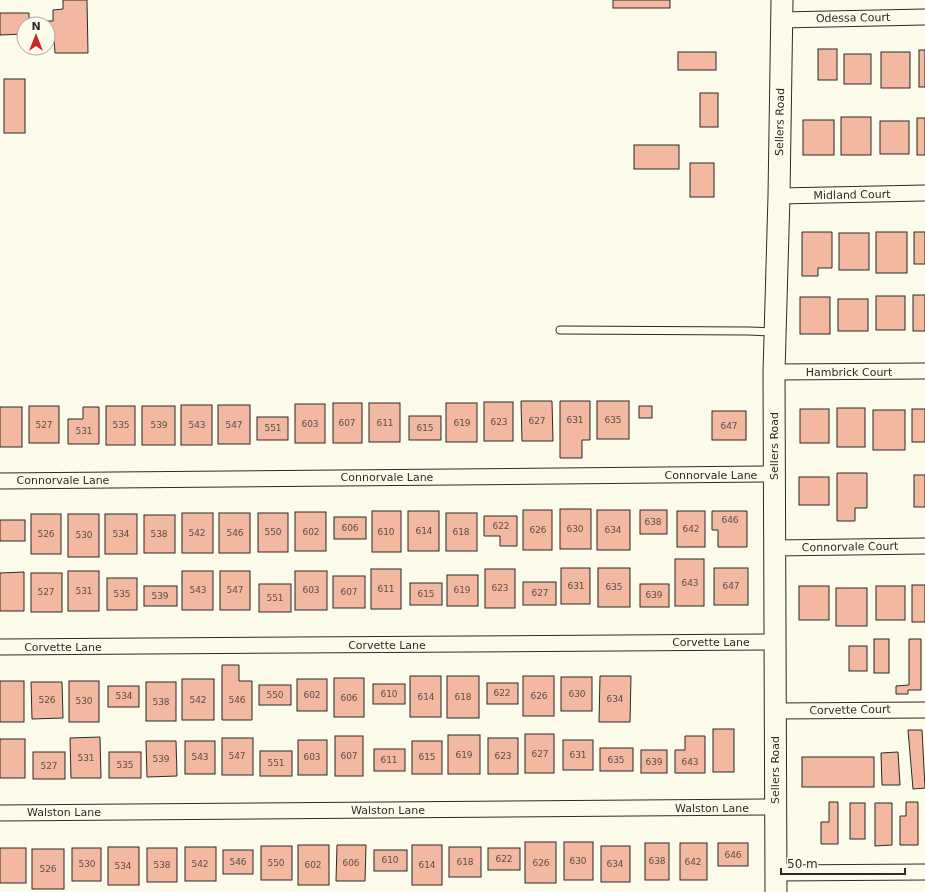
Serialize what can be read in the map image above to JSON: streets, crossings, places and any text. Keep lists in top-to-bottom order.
{
  "streets": {
    "street": [
      "Odessa Court",
      "Sellers Road",
      "Midland Court",
      "Hambrick Court",
      "Connorvale Lane",
      "Connorvale Court",
      "Corvette Lane",
      "Corvette Court",
      "Walston Lane"
    ]
  },
  "crossings": [
    ["Odessa Court", "Sellers Road"],
    ["Sellers Road", "Midland Court"],
    ["Sellers Road", "Hambrick Court"],
    ["Sellers Road", "Connorvale Lane"],
    ["Sellers Road", "Connorvale Court"],
    ["Sellers Road", "Corvette Lane"],
    ["Sellers Road", "Corvette Court"],
    ["Sellers Road", "Walston Lane"]
  ],
  "house_numbers": [
    "631",
    "635",
    "627",
    "623",
    "607",
    "611",
    "619",
    "603",
    "527",
    "535",
    "539",
    "543",
    "547",
    "647",
    "551",
    "615",
    "531",
    "646",
    "638",
    "622",
    "606",
    "630",
    "642",
    "626",
    "634",
    "614",
    "550",
    "602",
    "610",
    "618",
    "542",
    "546",
    "526",
    "534",
    "538",
    "530",
    "643",
    "631",
    "647",
    "635",
    "623",
    "611",
    "543",
    "547",
    "603",
    "619",
    "531",
    "527",
    "607",
    "627",
    "535",
    "615",
    "639",
    "539",
    "551",
    "622",
    "610",
    "630",
    "550",
    "602",
    "534",
    "626",
    "614",
    "618",
    "606",
    "634",
    "526",
    "542",
    "546",
    "530",
    "538",
    "627",
    "619",
    "631",
    "547",
    "607",
    "623",
    "543",
    "603",
    "615",
    "531",
    "539",
    "611",
    "635",
    "639",
    "643",
    "551",
    "535",
    "527",
    "646",
    "622",
    "610",
    "630",
    "638",
    "546",
    "618",
    "642",
    "550",
    "606",
    "626",
    "530",
    "542",
    "634",
    "538",
    "602",
    "614",
    "534",
    "526"
  ],
  "scale_bar": "50 m",
  "north": "top"
}
